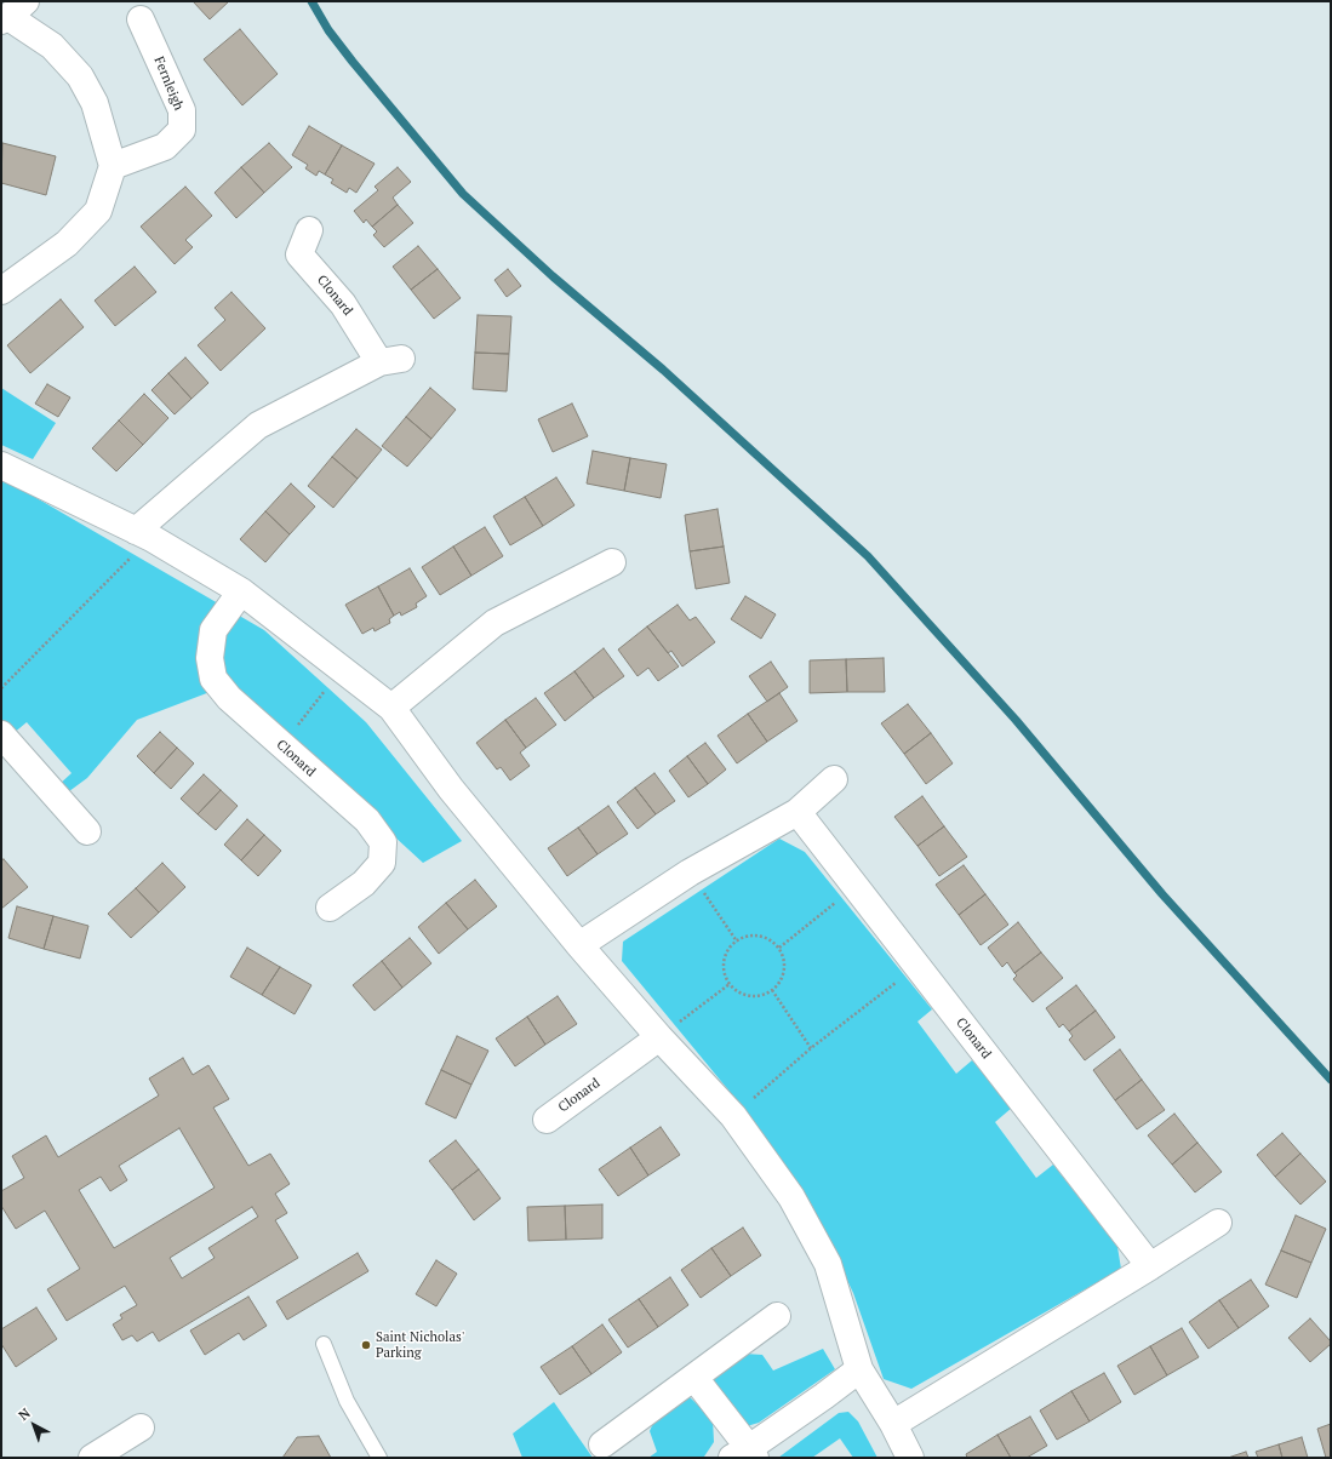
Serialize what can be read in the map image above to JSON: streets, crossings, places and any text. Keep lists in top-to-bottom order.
{
  "streets": {
    "street": ["Fernleigh", "Clonard"]
  },
  "places": ["Saint Nicholas' Parking"],
  "north": "top left"
}
